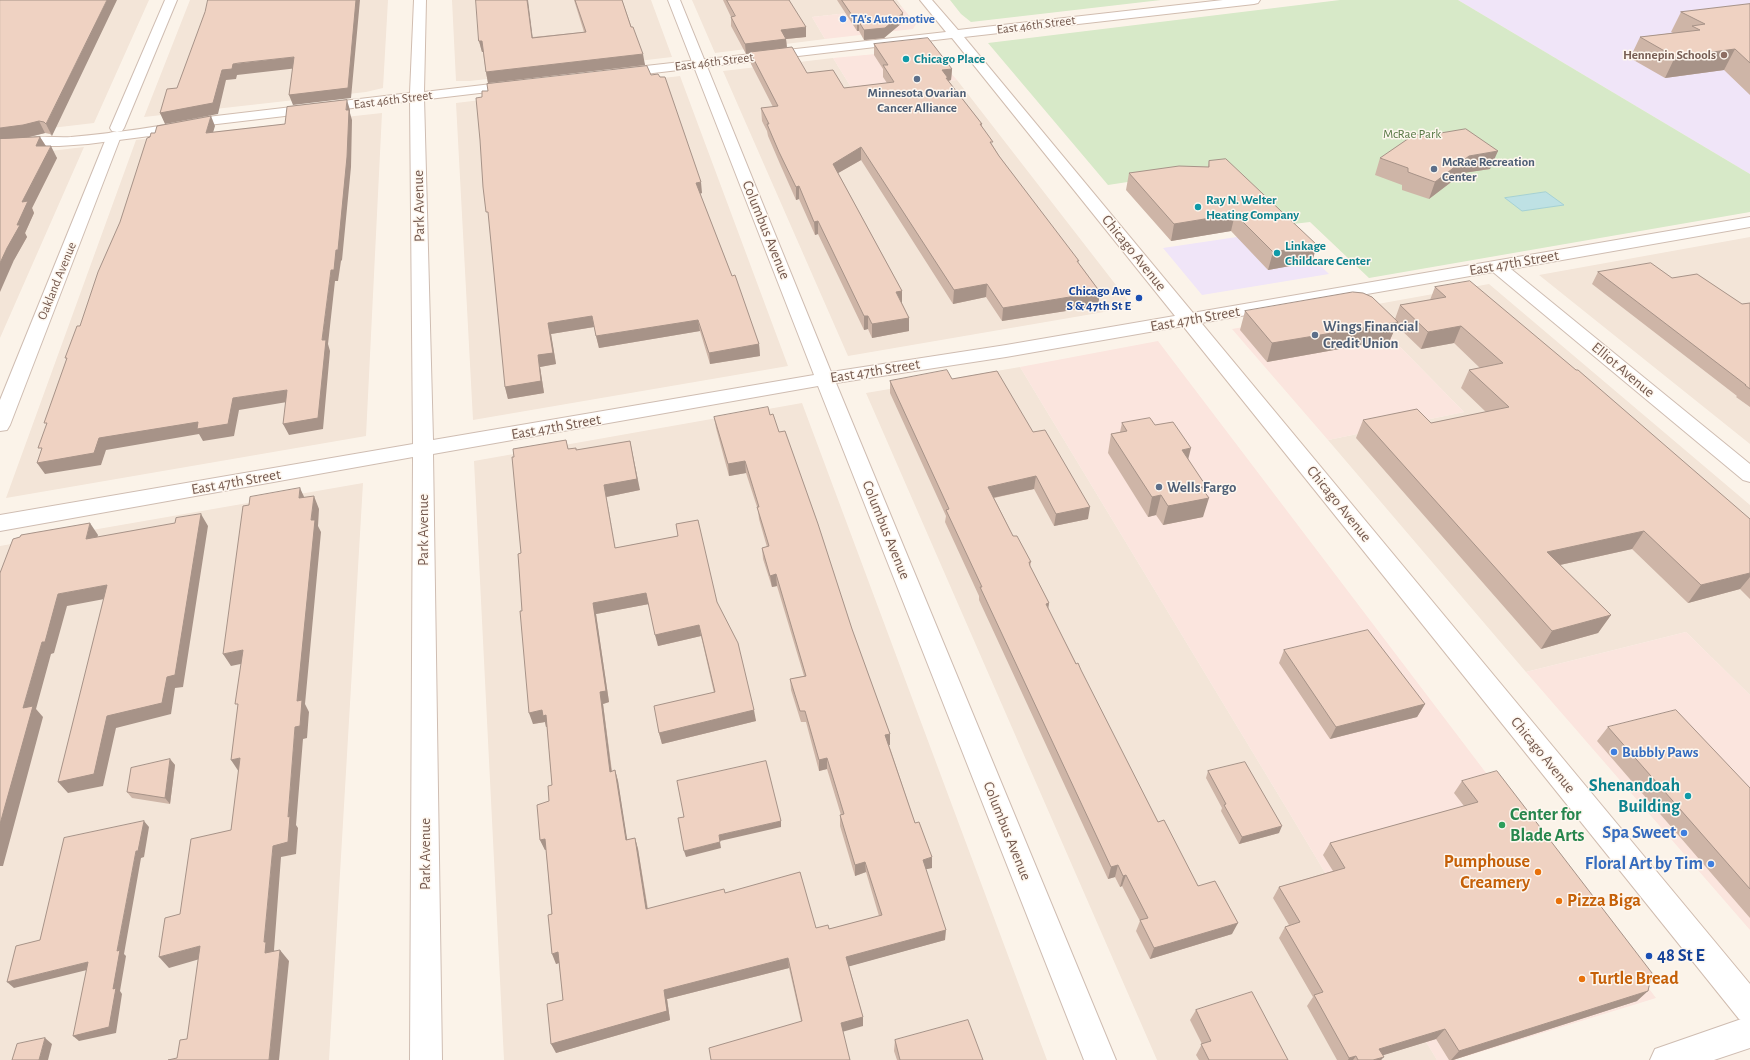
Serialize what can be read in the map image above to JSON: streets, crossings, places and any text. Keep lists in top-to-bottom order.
{
  "streets": {
    "street": [
      "East 46th Street",
      "Park Avenue",
      "Columbus Avenue",
      "Chicago Avenue",
      "East 47th Street",
      "Oakland Avenue",
      "Elliot Avenue"
    ]
  },
  "crossings": [
    ["East 46th Street", "Park Avenue"],
    ["East 46th Street", "Columbus Avenue"],
    ["East 46th Street", "Chicago Avenue"],
    ["East 46th Street", "Oakland Avenue"],
    ["Park Avenue", "East 47th Street"],
    ["Columbus Avenue", "East 47th Street"],
    ["Chicago Avenue", "East 47th Street"],
    ["East 47th Street", "Elliot Avenue"]
  ],
  "parks": ["McRae Park"],
  "places": [
    "TA's Automotive",
    "Hennepin Schools",
    "Chicago Place",
    "Minnesota Ovarian Cancer Alliance",
    "McRae Recreation Center",
    "Ray N. Welter Heating Company",
    "Linkage Childcare Center",
    "Chicago Ave S & 47th St E",
    "Wings Financial Credit Union",
    "Wells Fargo",
    "Bubbly Paws",
    "Shenandoah Building",
    "Center for Blade Arts",
    "Spa Sweet",
    "Floral Art by Tim",
    "Pumphouse Creamery",
    "Pizza Biga",
    "48 St E",
    "Turtle Bread"
  ]
}
